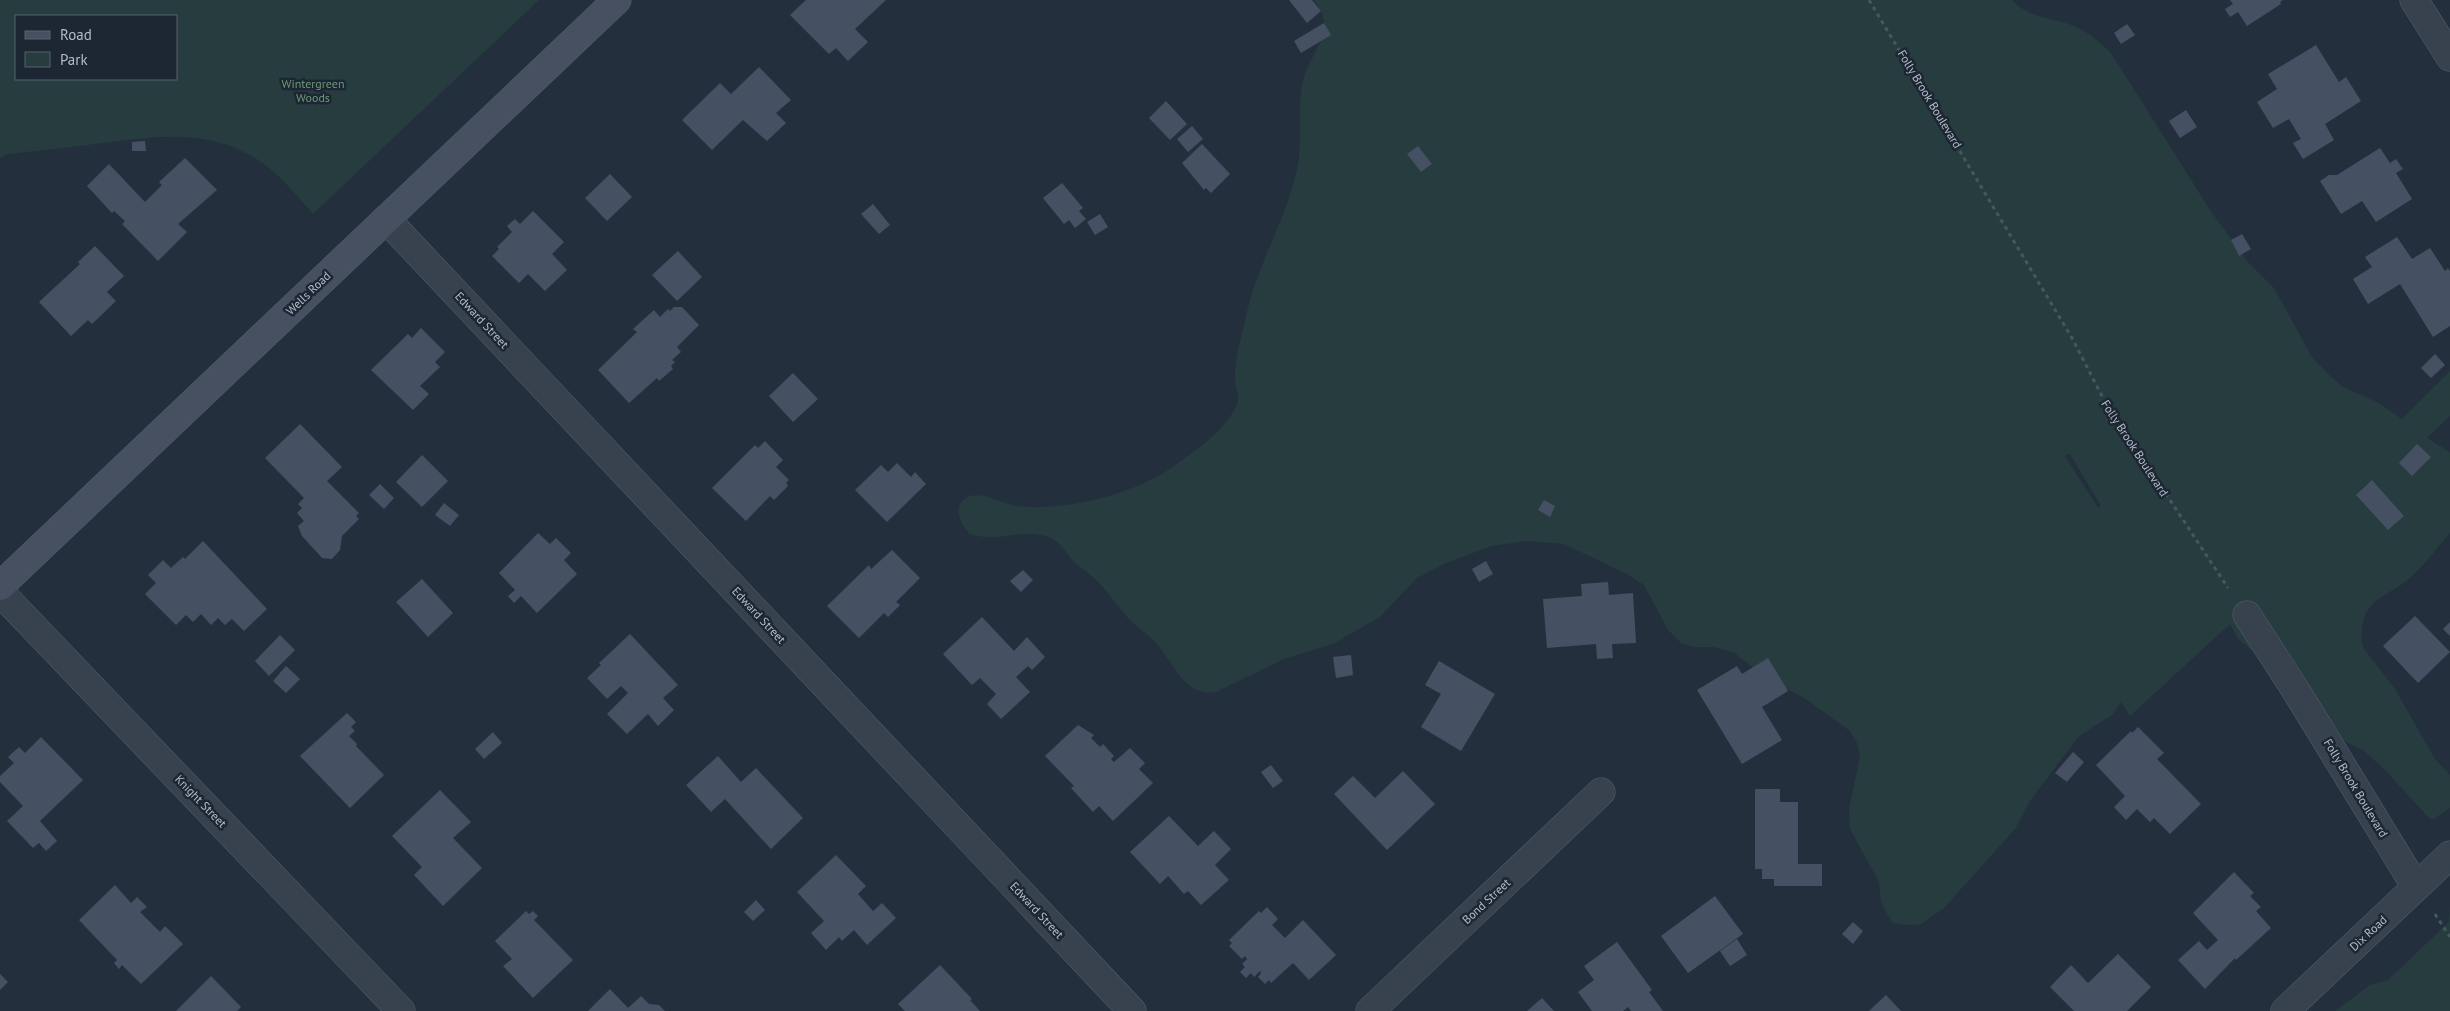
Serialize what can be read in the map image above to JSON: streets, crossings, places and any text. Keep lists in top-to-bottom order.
{
  "streets": {
    "main road": ["Wells Road"],
    "street": [
      "Folly Brook Boulevard",
      "Edward Street",
      "Knight Street",
      "Bond Street",
      "Dix Road"
    ]
  },
  "crossings": [
    ["Folly Brook Boulevard", "Dix Road"],
    ["Wells Road", "Edward Street"]
  ],
  "parks": ["Wintergreen Woods"],
  "legend": ["Road", "Park"]
}
